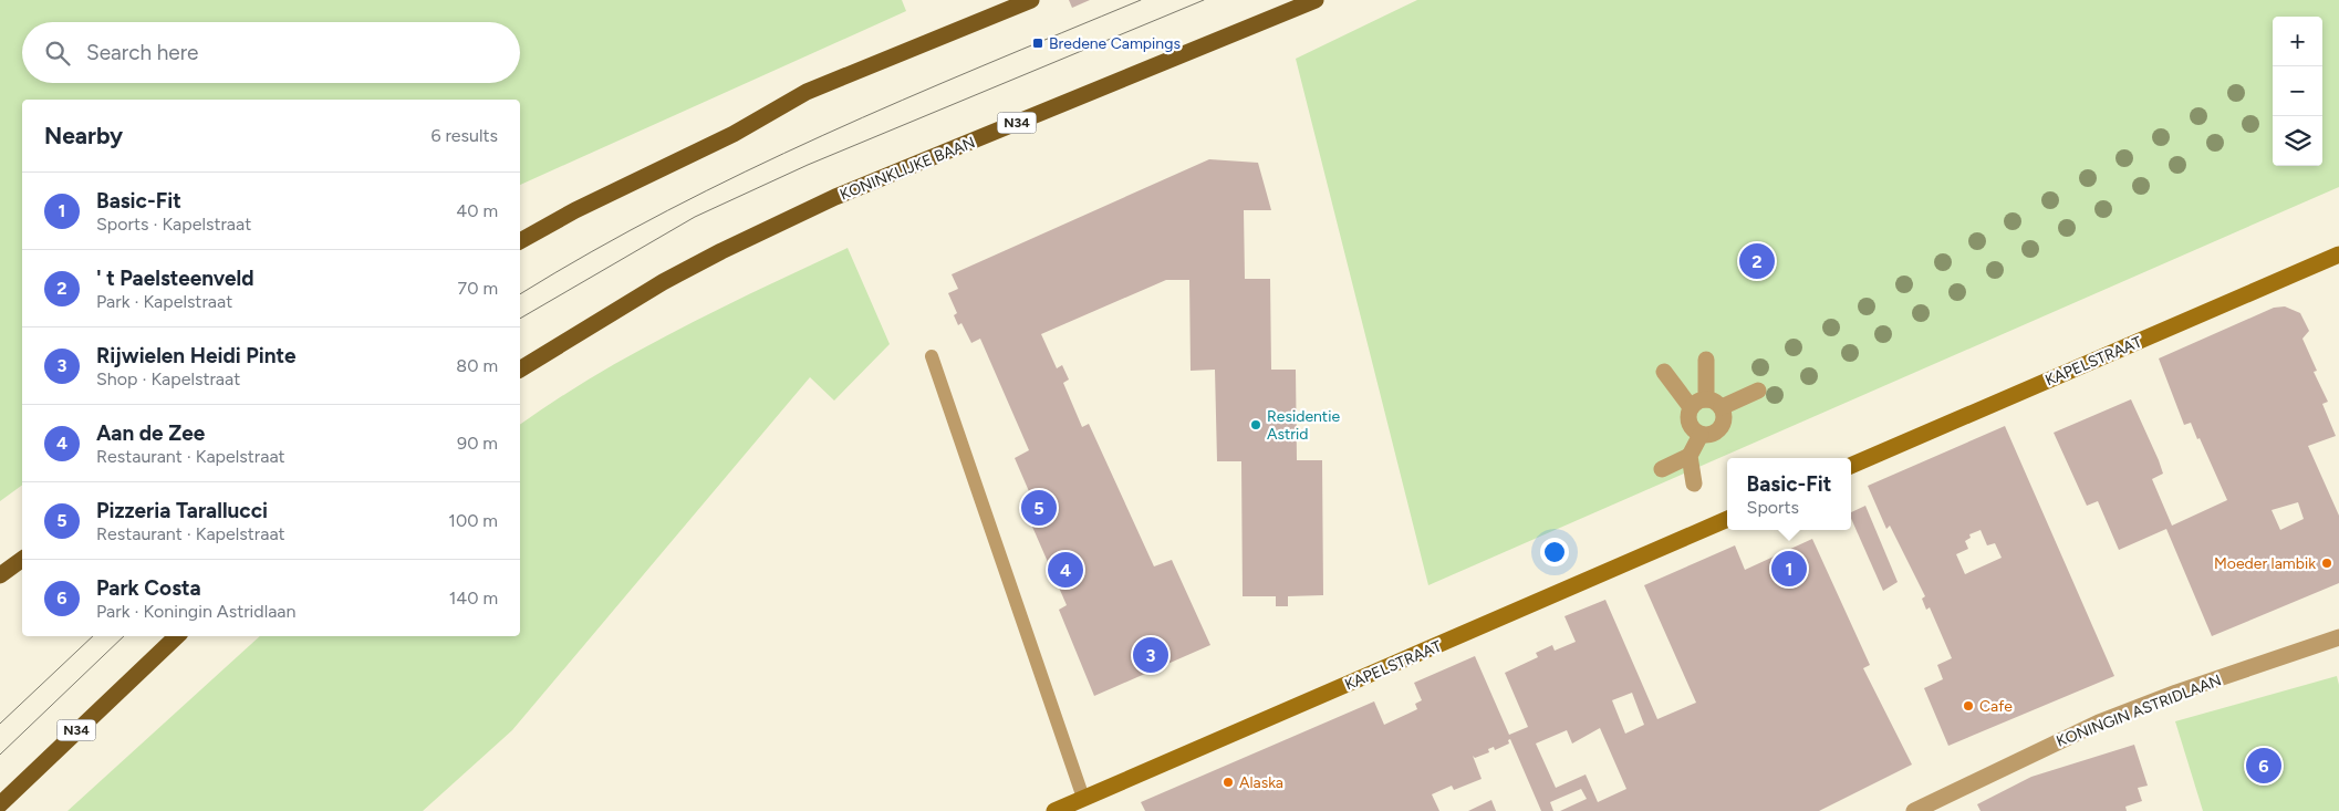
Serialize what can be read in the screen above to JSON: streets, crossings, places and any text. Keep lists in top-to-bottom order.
{
  "streets": {
    "main road": ["N34", "KONINKLIJKE BAAN"],
    "street": ["KAPELSTRAAT", "KONINGIN ASTRIDLAAN"]
  },
  "places": {
    "transit": ["Bredene Campings"],
    "other": [
      "Residentie Astrid",
      "Moeder lambik",
      "Cafe",
      "Alaska"
    ]
  },
  "page": {
    "map_buttons": ["+", "−"],
    "search": "Search here",
    "heading": ["Nearby", "6 results"],
    "list": [
      {
        "mark": "1",
        "name": "Basic-Fit",
        "note": "Sports · Kapelstraat",
        "value": "40 m"
      },
      {
        "mark": "2",
        "name": "' t Paelsteenveld",
        "note": "Park · Kapelstraat",
        "value": "70 m"
      },
      {
        "mark": "3",
        "name": "Rijwielen Heidi Pinte",
        "note": "Shop · Kapelstraat",
        "value": "80 m"
      },
      {
        "mark": "4",
        "name": "Aan de Zee",
        "note": "Restaurant · Kapelstraat",
        "value": "90 m"
      },
      {
        "mark": "5",
        "name": "Pizzeria Tarallucci",
        "note": "Restaurant · Kapelstraat",
        "value": "100 m"
      },
      {
        "mark": "6",
        "name": "Park Costa",
        "note": "Park · Koningin Astridlaan",
        "value": "140 m"
      }
    ],
    "pins": [
      "2",
      "5",
      "1",
      "4",
      "3",
      "6"
    ],
    "popup": ["Basic-Fit", "Sports"]
  }
}
